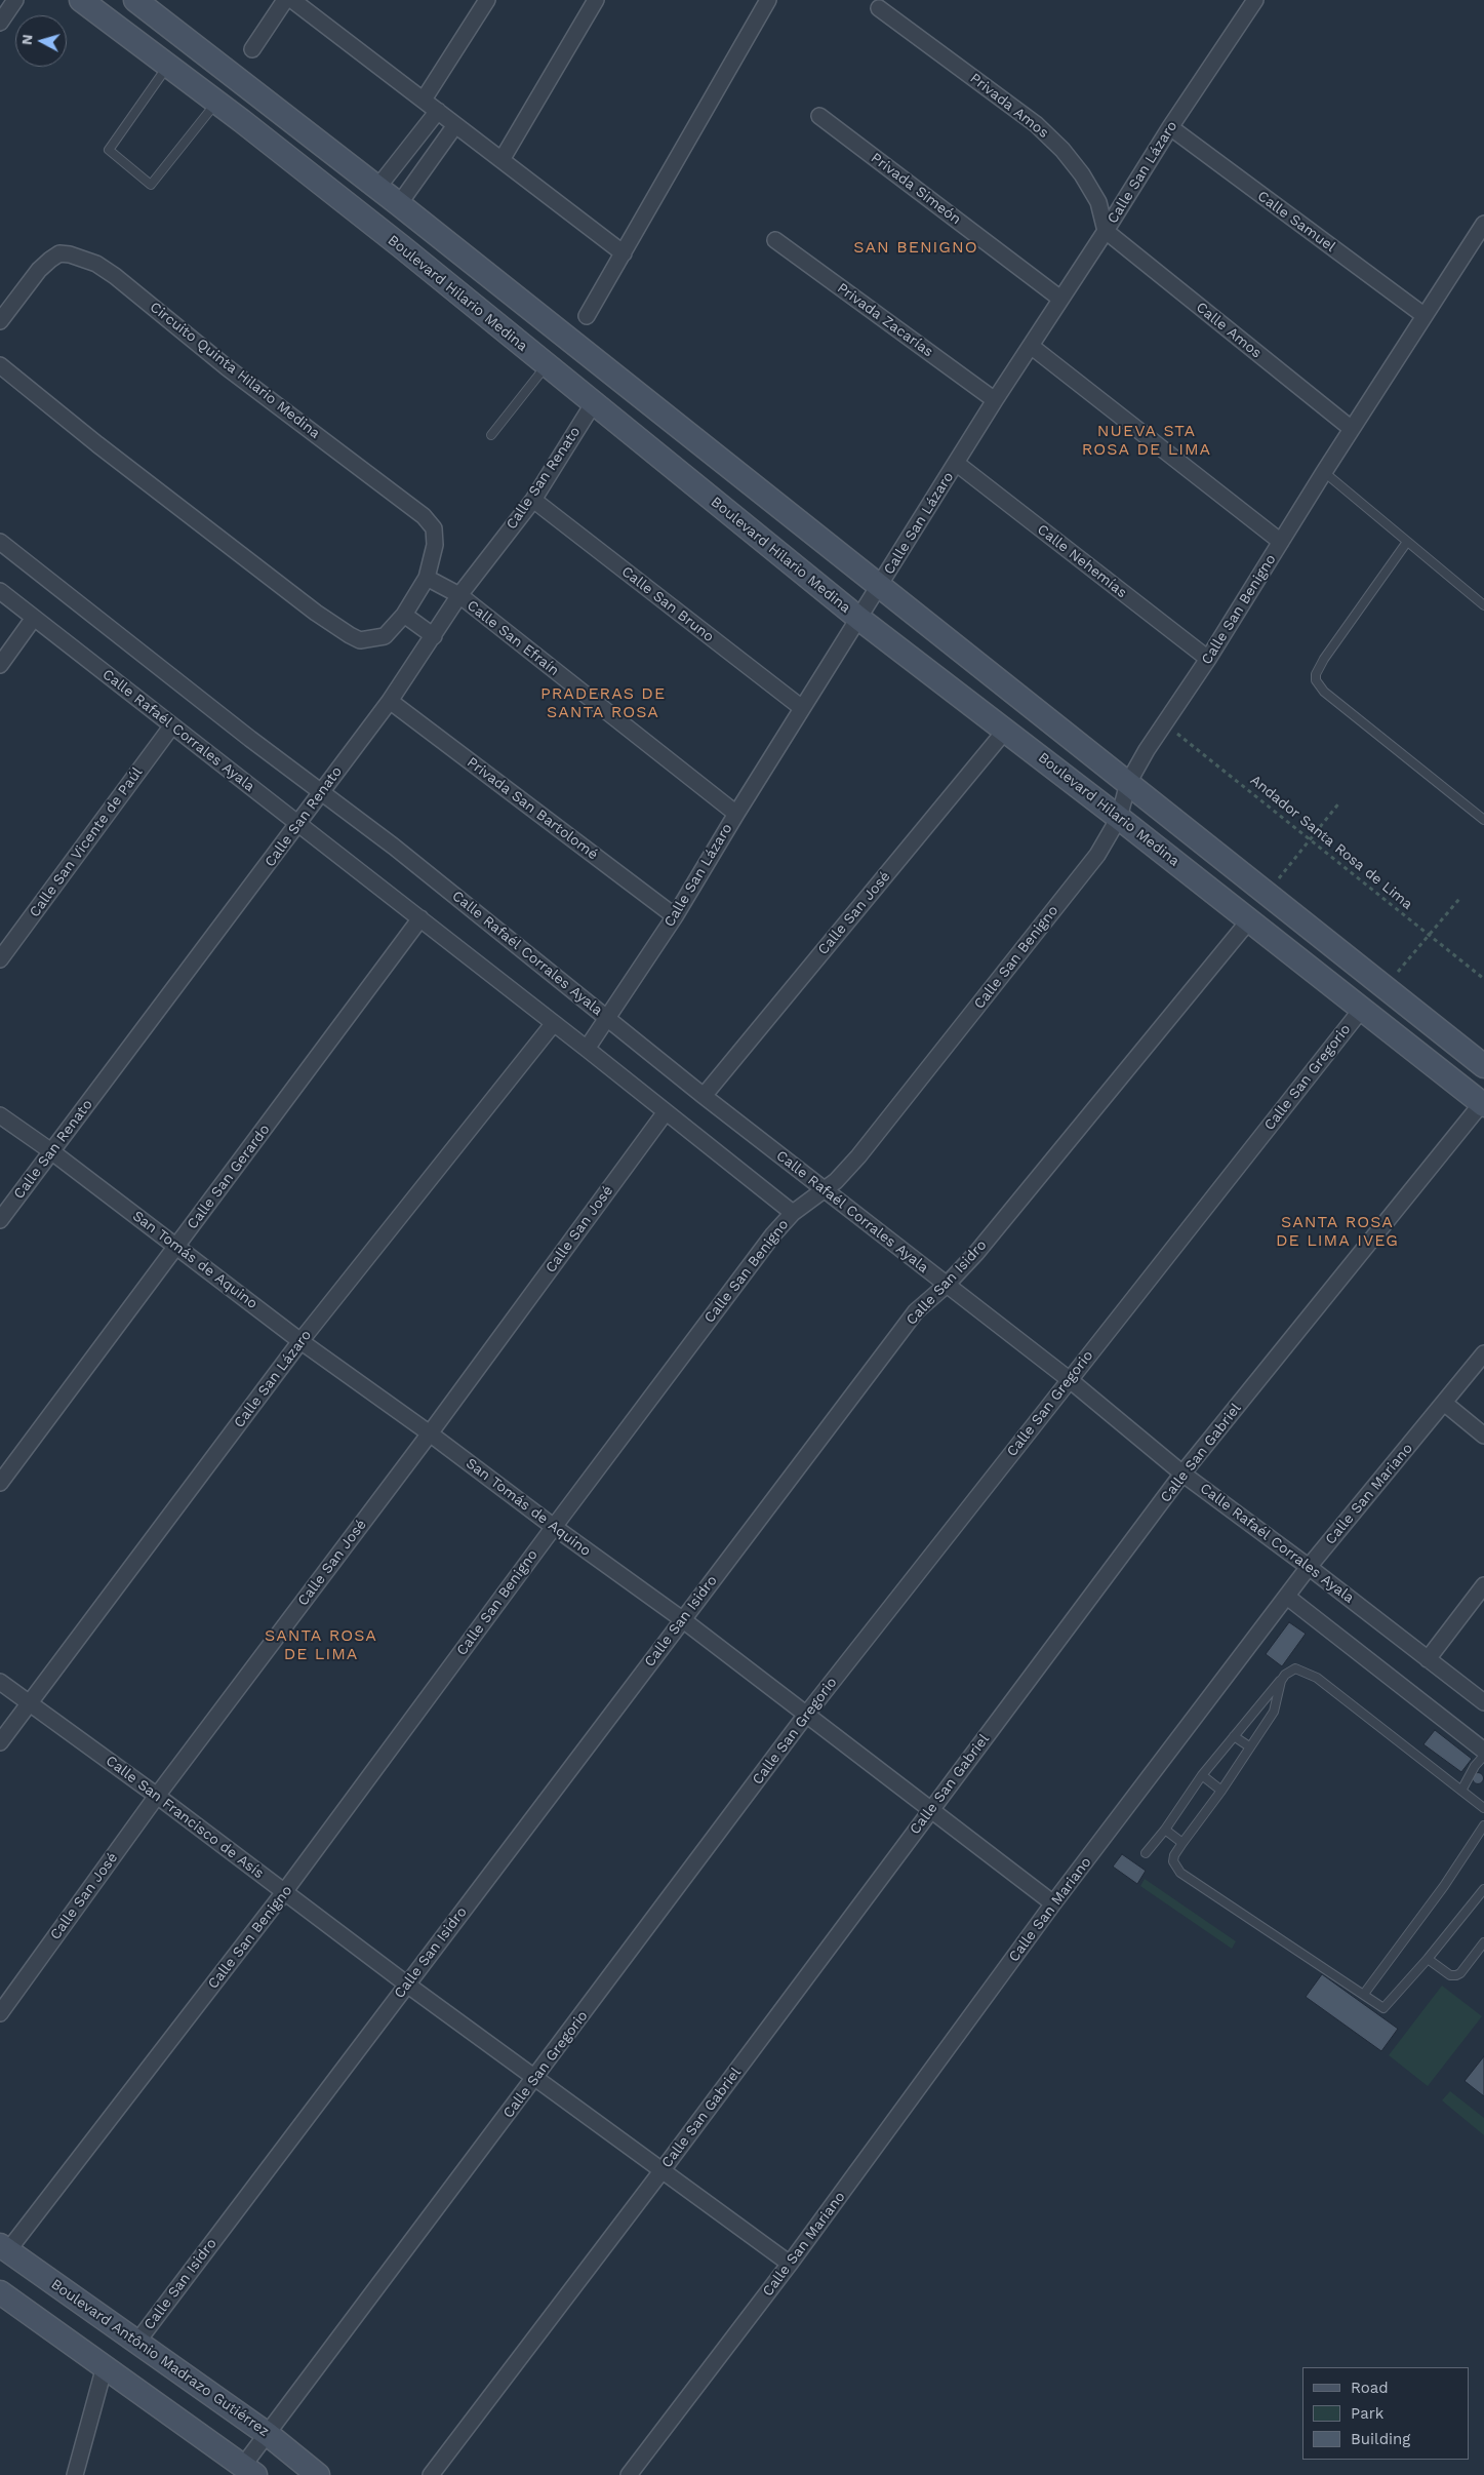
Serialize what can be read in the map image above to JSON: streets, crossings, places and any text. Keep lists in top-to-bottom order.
{
  "streets": {
    "main road": ["Boulevard Hilario Medina", "Boulevard Antônio Madrazo Gutiérrez"],
    "street": [
      "Privada Amos",
      "Calle San Lázaro",
      "Privada Simeón",
      "Calle Samuel",
      "Privada Zacarías",
      "Calle Amos",
      "Circuito Quinta Hilario Medina",
      "Calle San Renato",
      "Calle Nehemías",
      "Calle San Bruno",
      "Calle San Benigno",
      "Calle San Efraín",
      "Calle Rafaél Corrales Ayala",
      "Privada San Bartolomé",
      "Calle San Vicente de Paúl",
      "Calle San José",
      "Calle San Gregorio",
      "Calle San Gerardo",
      "San Tomás de Aquino",
      "Calle San Isidro",
      "Calle San Gabriel",
      "Calle San Mariano",
      "Calle San Francisco de Asís"
    ],
    "path": ["Andador Santa Rosa de Lima"]
  },
  "crossings": [
    ["Privada Amos", "Calle San Lázaro"],
    ["Privada Amos", "Calle Amos"],
    ["Calle San Lázaro", "Privada Simeón"],
    ["Calle San Lázaro", "Calle Samuel"],
    ["Calle San Lázaro", "Boulevard Hilario Medina"],
    ["Calle San Lázaro", "Privada Zacarías"],
    ["Calle San Lázaro", "Calle Amos"],
    ["Calle San Lázaro", "Calle Nehemías"],
    ["Calle San Lázaro", "Calle San Bruno"],
    ["Calle San Lázaro", "Calle San Efraín"],
    ["Calle San Lázaro", "Calle Rafaél Corrales Ayala"],
    ["Calle San Lázaro", "Privada San Bartolomé"],
    ["Calle San Lázaro", "San Tomás de Aquino"],
    ["Calle San Lázaro", "Calle San Francisco de Asís"],
    ["Calle Samuel", "Calle San Benigno"],
    ["Boulevard Hilario Medina", "Calle San Renato"],
    ["Boulevard Hilario Medina", "Calle San Benigno"],
    ["Boulevard Hilario Medina", "Calle San José"],
    ["Boulevard Hilario Medina", "Calle San Gregorio"],
    ["Boulevard Hilario Medina", "Calle San Isidro"],
    ["Boulevard Hilario Medina", "Calle San Gabriel"],
    ["Calle Amos", "Calle San Benigno"],
    ["Calle San Renato", "Calle San Bruno"],
    ["Calle San Renato", "Calle San Efraín"],
    ["Calle San Renato", "Calle Rafaél Corrales Ayala"],
    ["Calle San Renato", "Privada San Bartolomé"],
    ["Calle San Renato", "San Tomás de Aquino"],
    ["Calle Nehemías", "Calle San Benigno"],
    ["Calle San Benigno", "Calle Rafaél Corrales Ayala"],
    ["Calle San Benigno", "Andador Santa Rosa de Lima"],
    ["Calle San Benigno", "San Tomás de Aquino"],
    ["Calle San Benigno", "Calle San Francisco de Asís"],
    ["Calle San Benigno", "Boulevard Antônio Madrazo Gutiérrez"],
    ["Calle Rafaél Corrales Ayala", "Calle San Vicente de Paúl"],
    ["Calle Rafaél Corrales Ayala", "Calle San José"],
    ["Calle Rafaél Corrales Ayala", "Calle San Gregorio"],
    ["Calle Rafaél Corrales Ayala", "Calle San Gerardo"],
    ["Calle Rafaél Corrales Ayala", "Calle San Isidro"],
    ["Calle Rafaél Corrales Ayala", "Calle San Gabriel"],
    ["Calle Rafaél Corrales Ayala", "Calle San Mariano"],
    ["Calle San José", "San Tomás de Aquino"],
    ["Calle San José", "Calle San Francisco de Asís"],
    ["Calle San Gregorio", "San Tomás de Aquino"],
    ["Calle San Gregorio", "Calle San Francisco de Asís"],
    ["Calle San Gregorio", "Boulevard Antônio Madrazo Gutiérrez"],
    ["Calle San Gerardo", "San Tomás de Aquino"],
    ["San Tomás de Aquino", "Calle San Isidro"],
    ["San Tomás de Aquino", "Calle San Gabriel"],
    ["San Tomás de Aquino", "Calle San Mariano"],
    ["Calle San Isidro", "Calle San Francisco de Asís"],
    ["Calle San Isidro", "Boulevard Antônio Madrazo Gutiérrez"],
    ["Calle San Gabriel", "Calle San Francisco de Asís"],
    ["Calle San Mariano", "Calle San Francisco de Asís"]
  ],
  "districts": [
    "SAN BENIGNO",
    "NUEVA STA ROSA DE LIMA",
    "PRADERAS DE SANTA ROSA",
    "SANTA ROSA DE LIMA IVEG",
    "SANTA ROSA DE LIMA"
  ],
  "legend": ["Road", "Park", "Building"],
  "north": "left"
}
